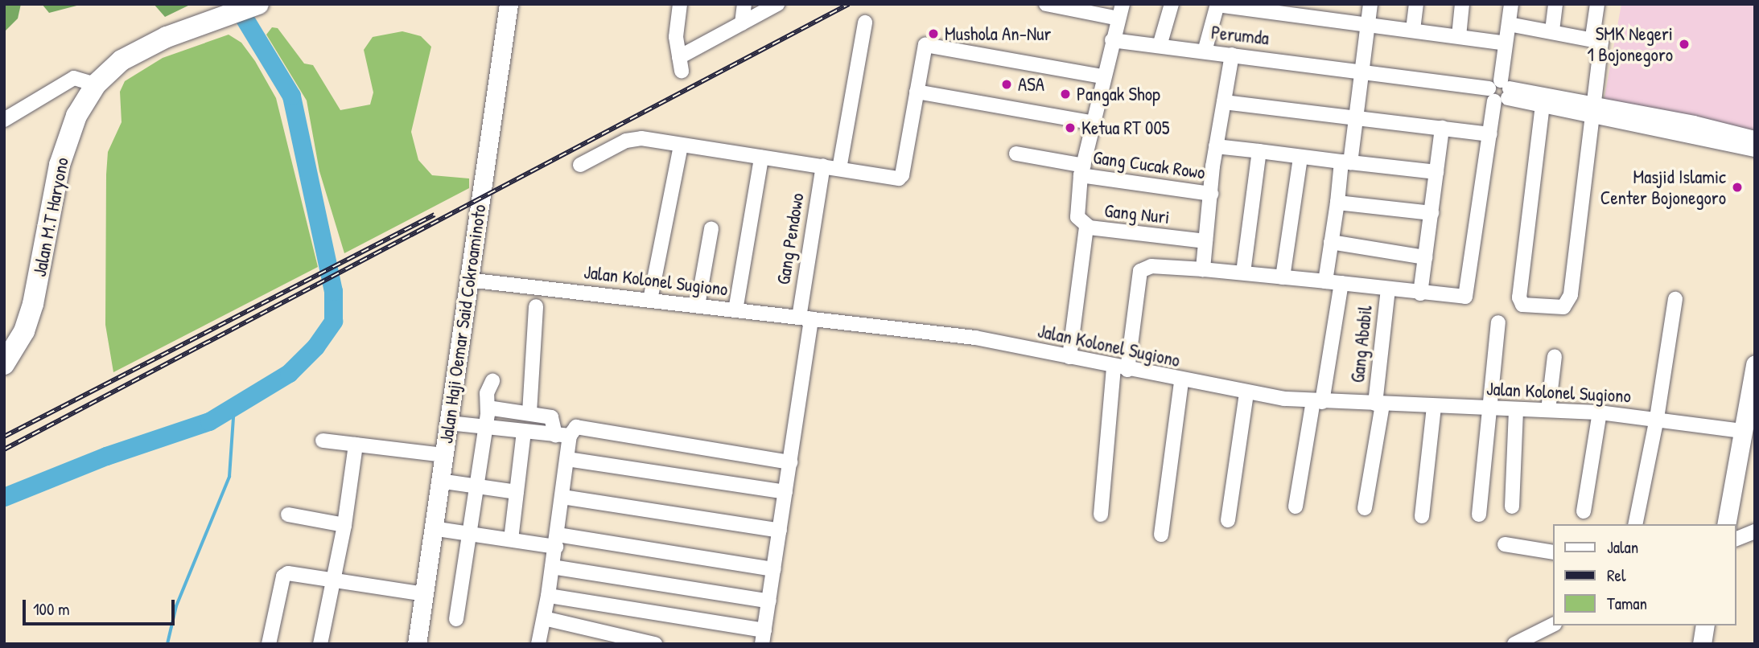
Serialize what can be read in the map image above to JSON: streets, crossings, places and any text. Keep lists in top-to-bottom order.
{
  "streets": {
    "highway": ["Jalan M.T Haryono"],
    "main road": ["Jalan Haji Oemar Said Cokroaminoto"],
    "street": [
      "Perumda",
      "Gang Cucak Rowo",
      "Gang Nuri",
      "Gang Pendowo",
      "Jalan Kolonel Sugiono",
      "Gang Ababil"
    ]
  },
  "crossings": [
    ["Perumda", "Gang Nuri"],
    ["Gang Cucak Rowo", "Gang Nuri"],
    ["Gang Pendowo", "Jalan Kolonel Sugiono"],
    ["Jalan Kolonel Sugiono", "Jalan Haji Oemar Said Cokroaminoto"],
    ["Jalan Kolonel Sugiono", "Gang Ababil"]
  ],
  "places": [
    "Mushola An-Nur",
    "SMK Negeri 1 Bojonegoro",
    "ASA",
    "Pangak Shop",
    "Ketua RT 005",
    "Masjid Islamic Center Bojonegoro"
  ],
  "legend": ["Jalan", "Rel", "Taman"],
  "scale_bar": "100 m"
}
